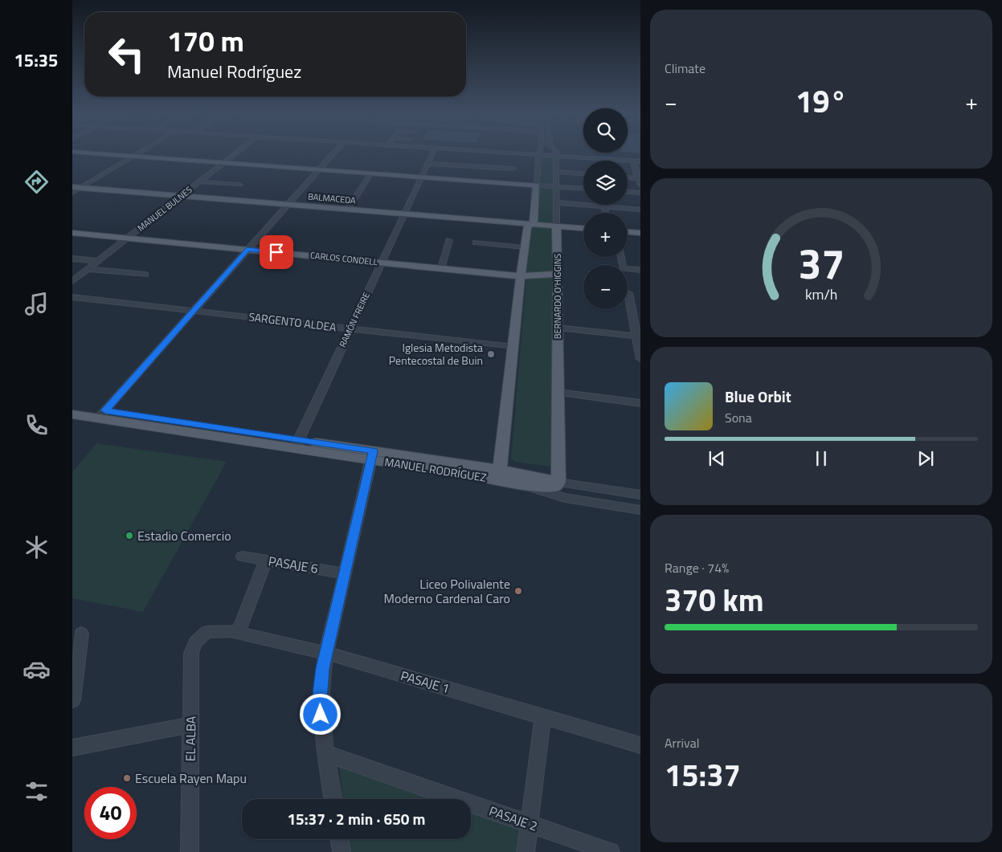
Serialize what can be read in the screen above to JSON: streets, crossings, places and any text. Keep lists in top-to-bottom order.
{
  "streets": {
    "main road": [
      "BALMACEDA",
      "CARLOS CONDELL",
      "BERNARDO O'HIGGINS",
      "MANUEL RODRÍGUEZ"
    ],
    "street": [
      "MANUEL BULNES",
      "RAMÓN FREIRE",
      "SARGENTO ALDEA",
      "PASAJE 6",
      "PASAJE 1",
      "EL ALBA",
      "PASAJE 2"
    ]
  },
  "crossings": [
    ["BALMACEDA", "MANUEL BULNES"],
    ["BALMACEDA", "BERNARDO O'HIGGINS"],
    ["BALMACEDA", "RAMÓN FREIRE"],
    ["MANUEL BULNES", "CARLOS CONDELL"],
    ["CARLOS CONDELL", "BERNARDO O'HIGGINS"],
    ["CARLOS CONDELL", "RAMÓN FREIRE"],
    ["BERNARDO O'HIGGINS", "MANUEL RODRÍGUEZ"],
    ["RAMÓN FREIRE", "SARGENTO ALDEA"],
    ["RAMÓN FREIRE", "MANUEL RODRÍGUEZ"],
    ["PASAJE 1", "EL ALBA"]
  ],
  "places": [
    "Iglesia Metodista Pentecostal de Buin",
    "Estadio Comercio",
    "Liceo Polivalente Moderno Cardenal Caro",
    "Escuela Rayen Mapu"
  ],
  "page": {
    "tabs": "15:35",
    "tile": [
      "Climate",
      ["Range · 74%", "370 km"],
      ["Arrival", "15:37"]
    ],
    "turn": ["170 m", "Manuel Rodríguez"],
    "heat": ["−", "19°", "+"],
    "map_buttons": ["+", "−"],
    "song": ["Blue Orbit", "Sona"],
    "limit": "40",
    "trip": "15:37 · 2 min · 650 m",
    "gauge": ["37", "km/h"]
  }
}
